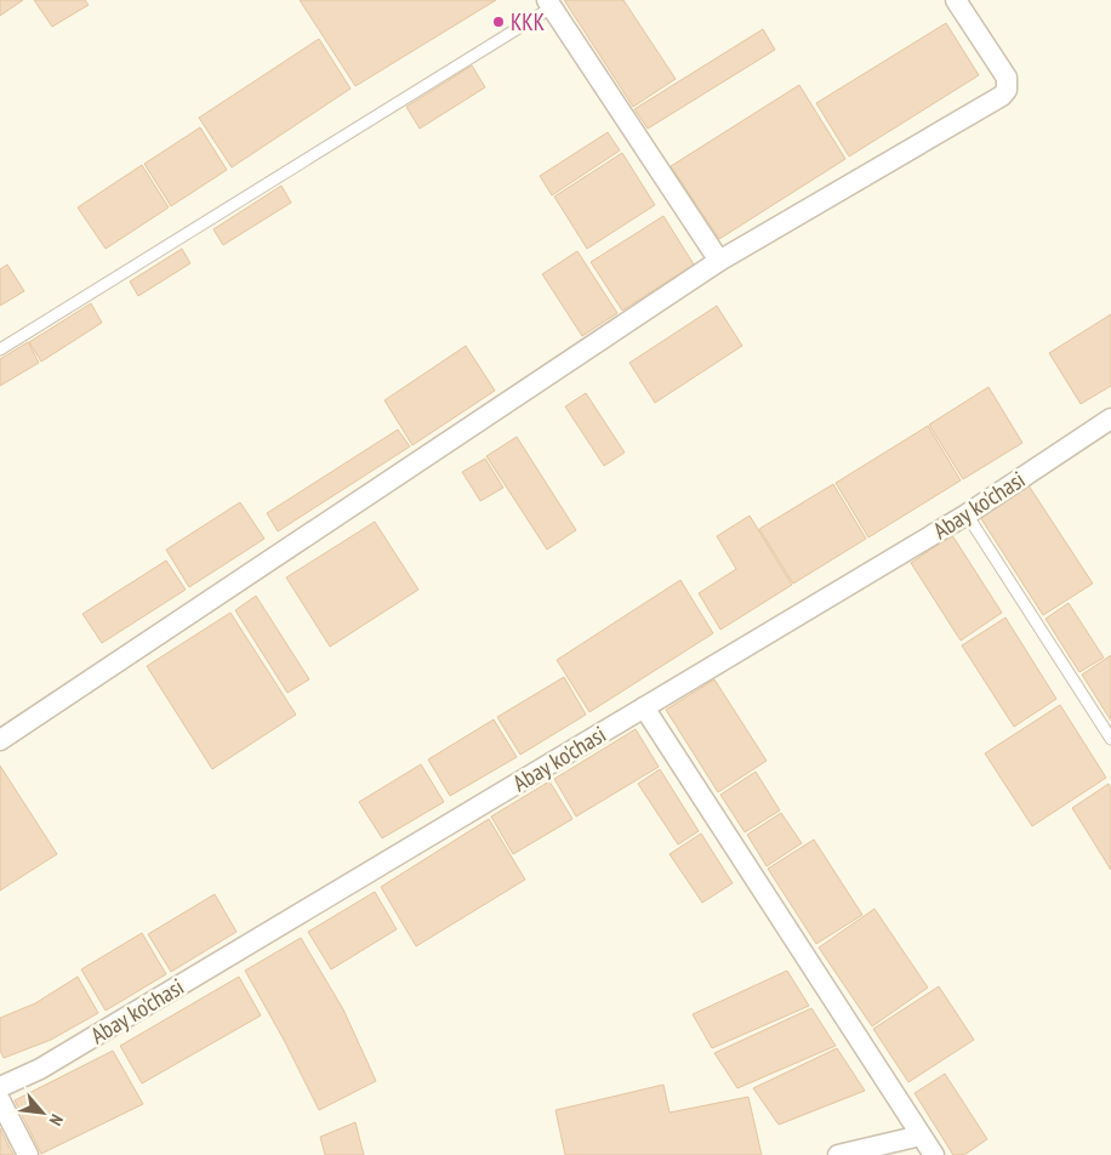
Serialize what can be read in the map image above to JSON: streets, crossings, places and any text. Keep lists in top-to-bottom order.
{
  "streets": {
    "street": ["Abay ko'chasi"]
  },
  "places": ["ККК"],
  "north": "bottom right"
}
